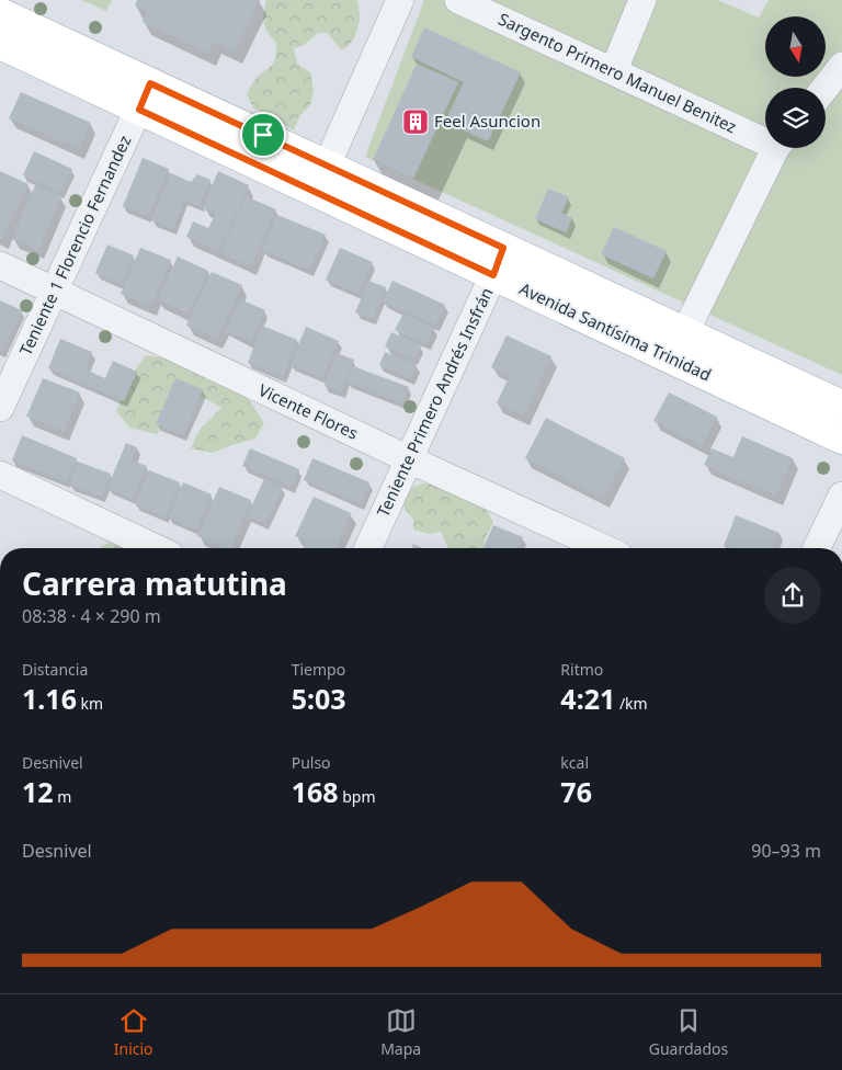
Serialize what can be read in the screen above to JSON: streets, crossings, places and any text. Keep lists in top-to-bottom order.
{
  "streets": {
    "main road": ["Avenida Santísima Trinidad"],
    "street": [
      "Sargento Primero Manuel Benitez",
      "Teniente 1 Florencio Fernandez",
      "Teniente Primero Andrés Insfrán",
      "Vicente Flores"
    ]
  },
  "crossings": [
    ["Teniente 1 Florencio Fernandez", "Avenida Santísima Trinidad"],
    ["Teniente 1 Florencio Fernandez", "Vicente Flores"],
    ["Avenida Santísima Trinidad", "Teniente Primero Andrés Insfrán"],
    ["Teniente Primero Andrés Insfrán", "Vicente Flores"]
  ],
  "places": {
    "building": ["Feel Asuncion"]
  },
  "north": "bottom",
  "page": {
    "heading": ["Carrera matutina", "08:38 · 4 × 290 m"],
    "stats": [
      ["Distancia", "1.16 km"],
      ["Tiempo", "5:03"],
      ["Ritmo", "4:21 /km"],
      ["Desnivel", "12 m"],
      ["Pulso", "168 bpm"],
      ["kcal", "76"]
    ],
    "chart": ["Desnivel", "90–93 m"],
    "tabs": ["Inicio", "Mapa", "Guardados"]
  }
}
